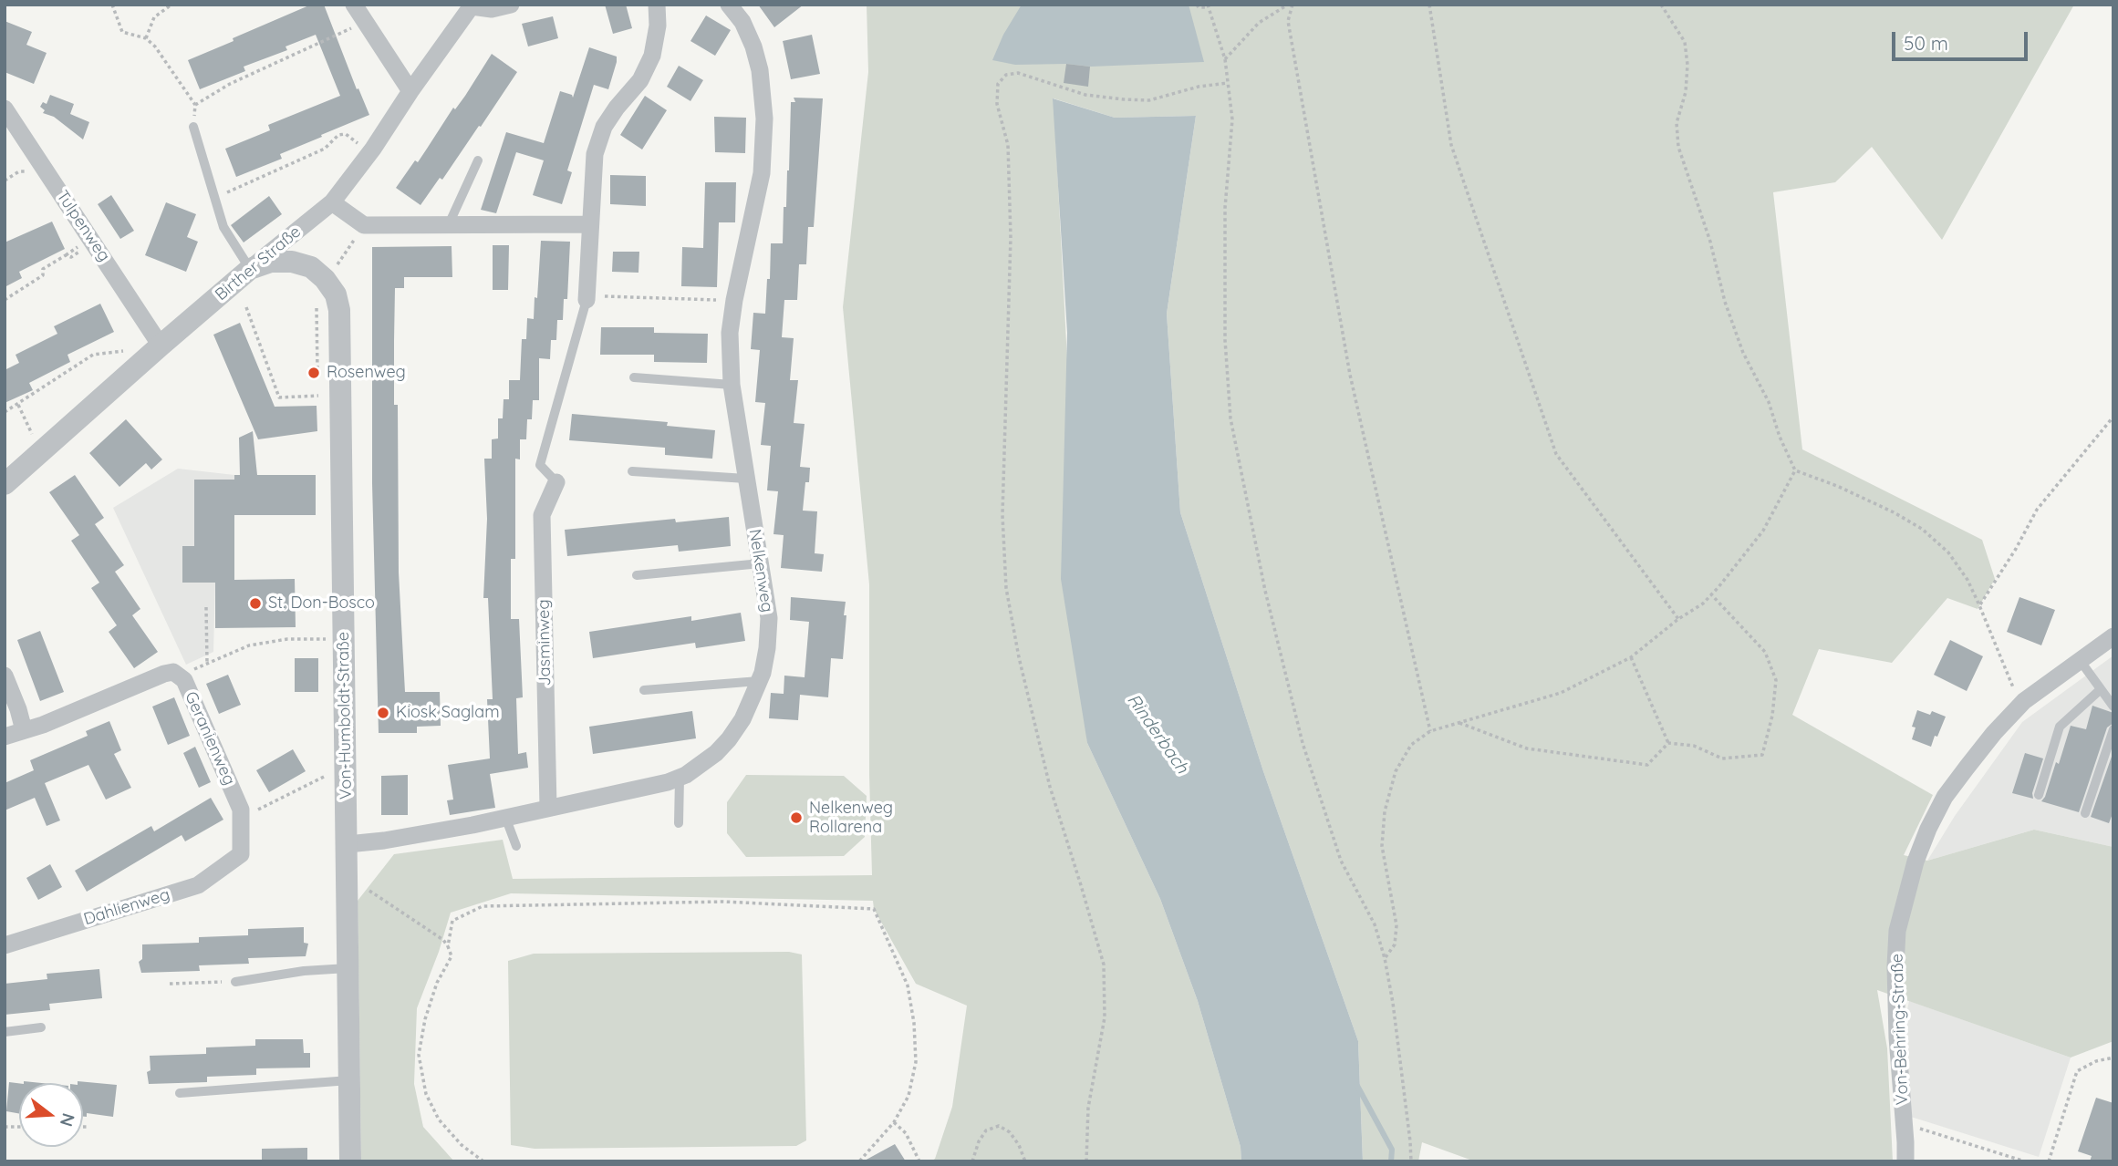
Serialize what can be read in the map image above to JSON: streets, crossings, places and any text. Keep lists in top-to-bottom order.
{
  "streets": {
    "street": [
      "Tulpenweg",
      "Birther Straße",
      "Nelkenweg",
      "Jasminweg",
      "Von-Humboldt-Straße",
      "Geranienweg",
      "Dahlienweg",
      "Von-Behring-Straße"
    ]
  },
  "crossings": [
    ["Tulpenweg", "Birther Straße"],
    ["Birther Straße", "Von-Humboldt-Straße"],
    ["Nelkenweg", "Jasminweg"],
    ["Nelkenweg", "Von-Humboldt-Straße"],
    ["Geranienweg", "Dahlienweg"]
  ],
  "water": ["Rinderbach"],
  "places": [
    "Rosenweg",
    "St. Don-Bosco",
    "Kiosk Saglam",
    "Nelkenweg Rollarena"
  ],
  "scale_bar": "50 m",
  "north": "right"
}
